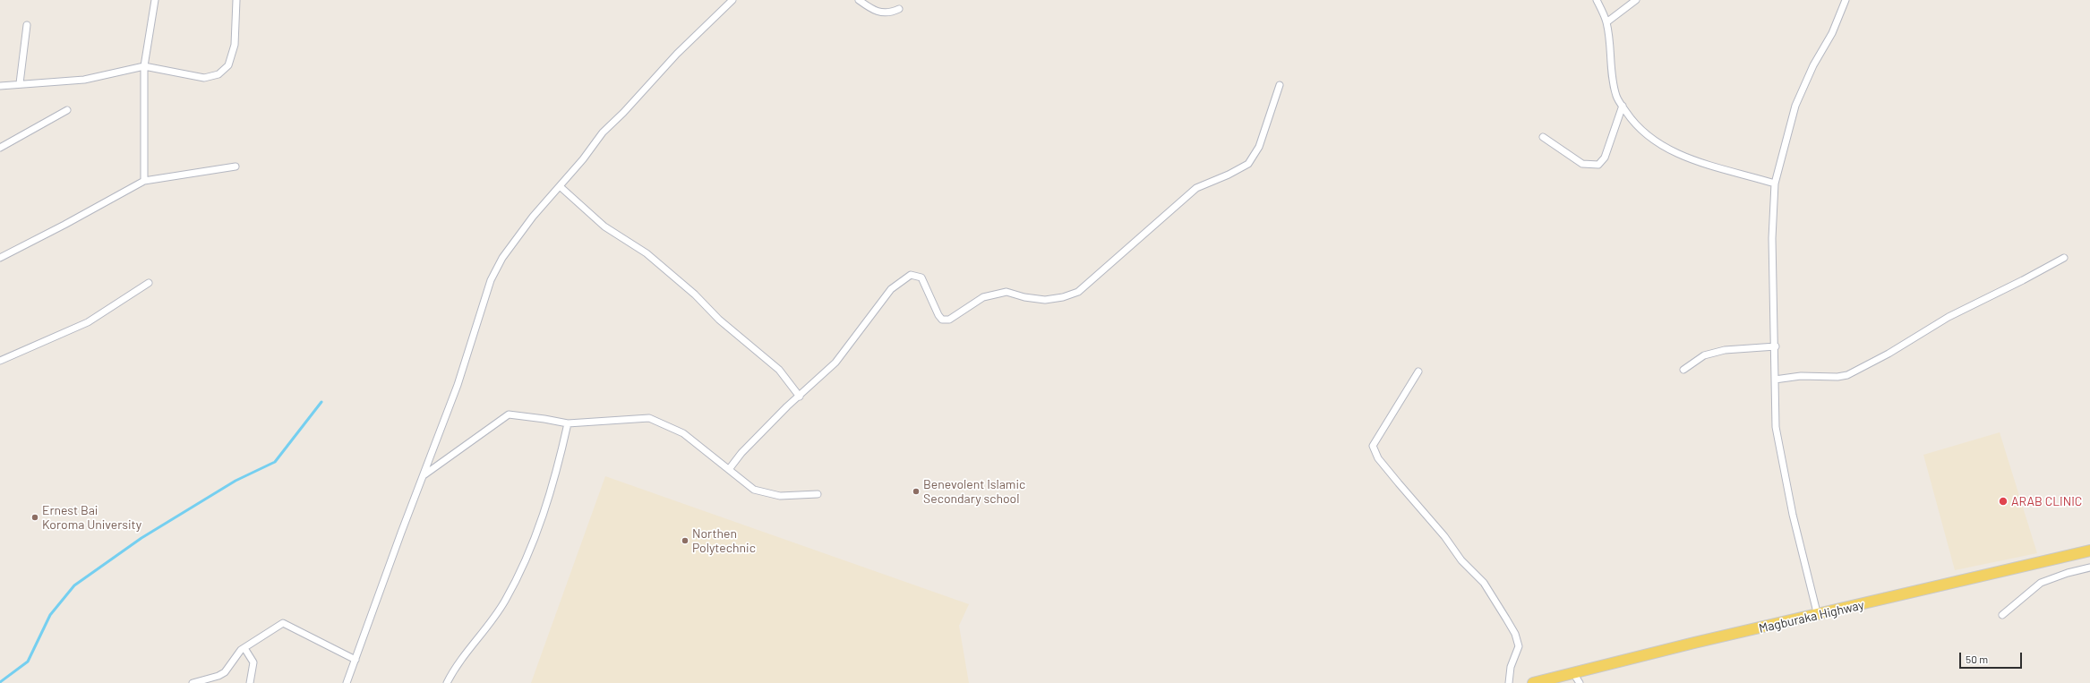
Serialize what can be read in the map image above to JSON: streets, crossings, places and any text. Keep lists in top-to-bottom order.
{
  "streets": {
    "main road": ["Magburaka Highway"]
  },
  "places": [
    "Benevolent Islamic Secondary school",
    "ARAB CLINIC",
    "Ernest Bai Koroma University",
    "Northen Polytechnic"
  ],
  "scale_bar": "50 m"
}
